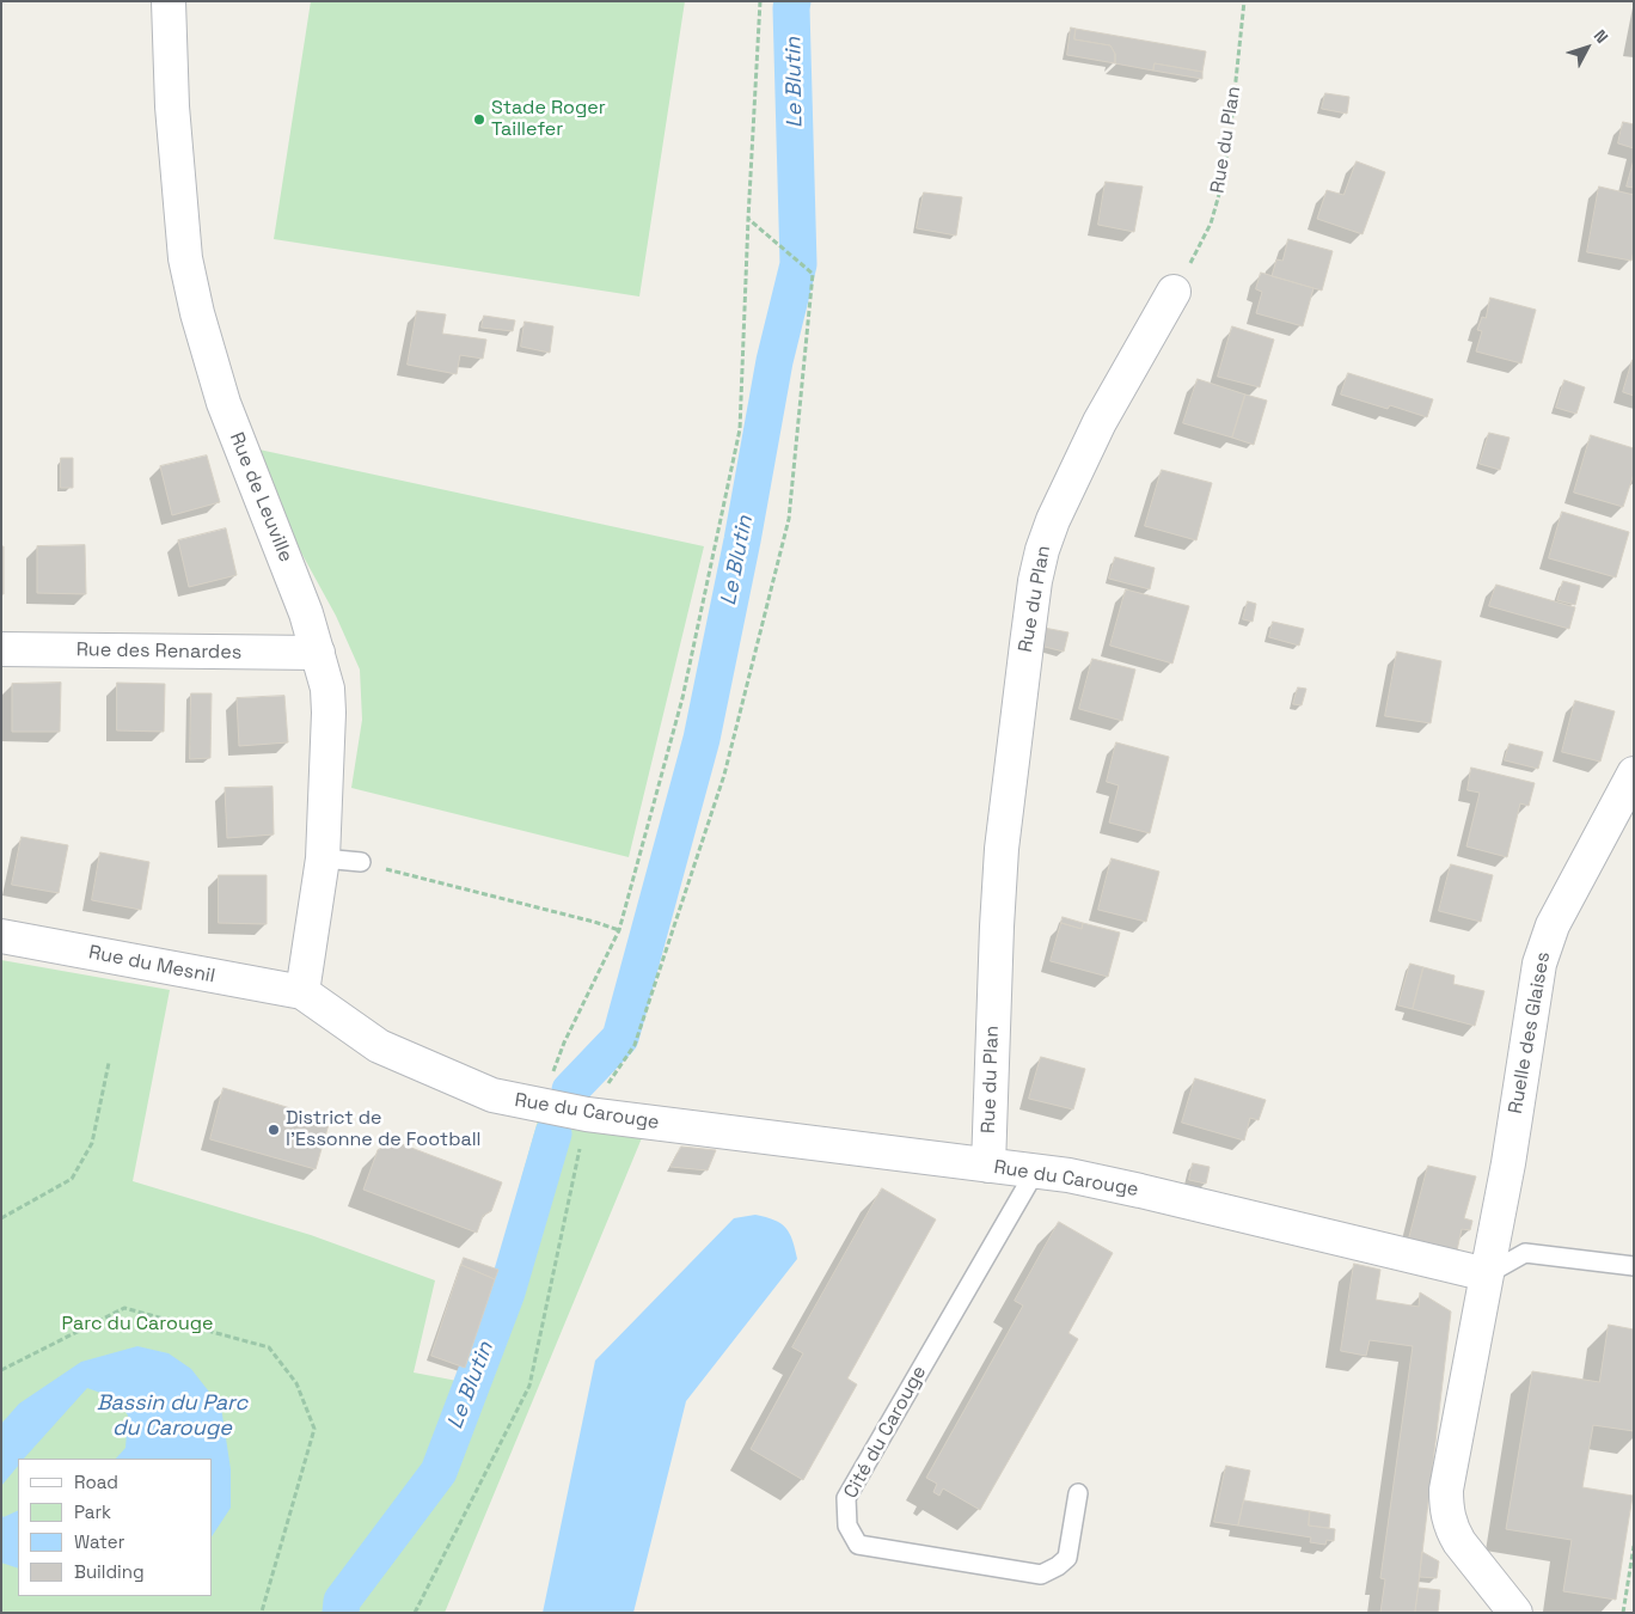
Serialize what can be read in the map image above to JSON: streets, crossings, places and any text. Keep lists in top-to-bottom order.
{
  "streets": {
    "street": [
      "Rue du Plan",
      "Rue de Leuville",
      "Rue des Renardes",
      "Rue du Mesnil",
      "Ruelle des Glaises",
      "Rue du Carouge"
    ],
    "lane": ["Cité du Carouge"]
  },
  "crossings": [
    ["Rue du Plan", "Rue du Carouge"],
    ["Rue de Leuville", "Rue des Renardes"],
    ["Rue de Leuville", "Rue du Mesnil"],
    ["Rue de Leuville", "Rue du Carouge"],
    ["Rue du Mesnil", "Rue du Carouge"],
    ["Ruelle des Glaises", "Rue du Carouge"],
    ["Rue du Carouge", "Cité du Carouge"]
  ],
  "water": ["Le Blutin", "Bassin du Parc du Carouge"],
  "parks": ["Parc du Carouge"],
  "places": ["Stade Roger Taillefer", "District de l’Essonne de Football"],
  "legend": [
    "Road",
    "Park",
    "Water",
    "Building"
  ],
  "north": "top right"
}
